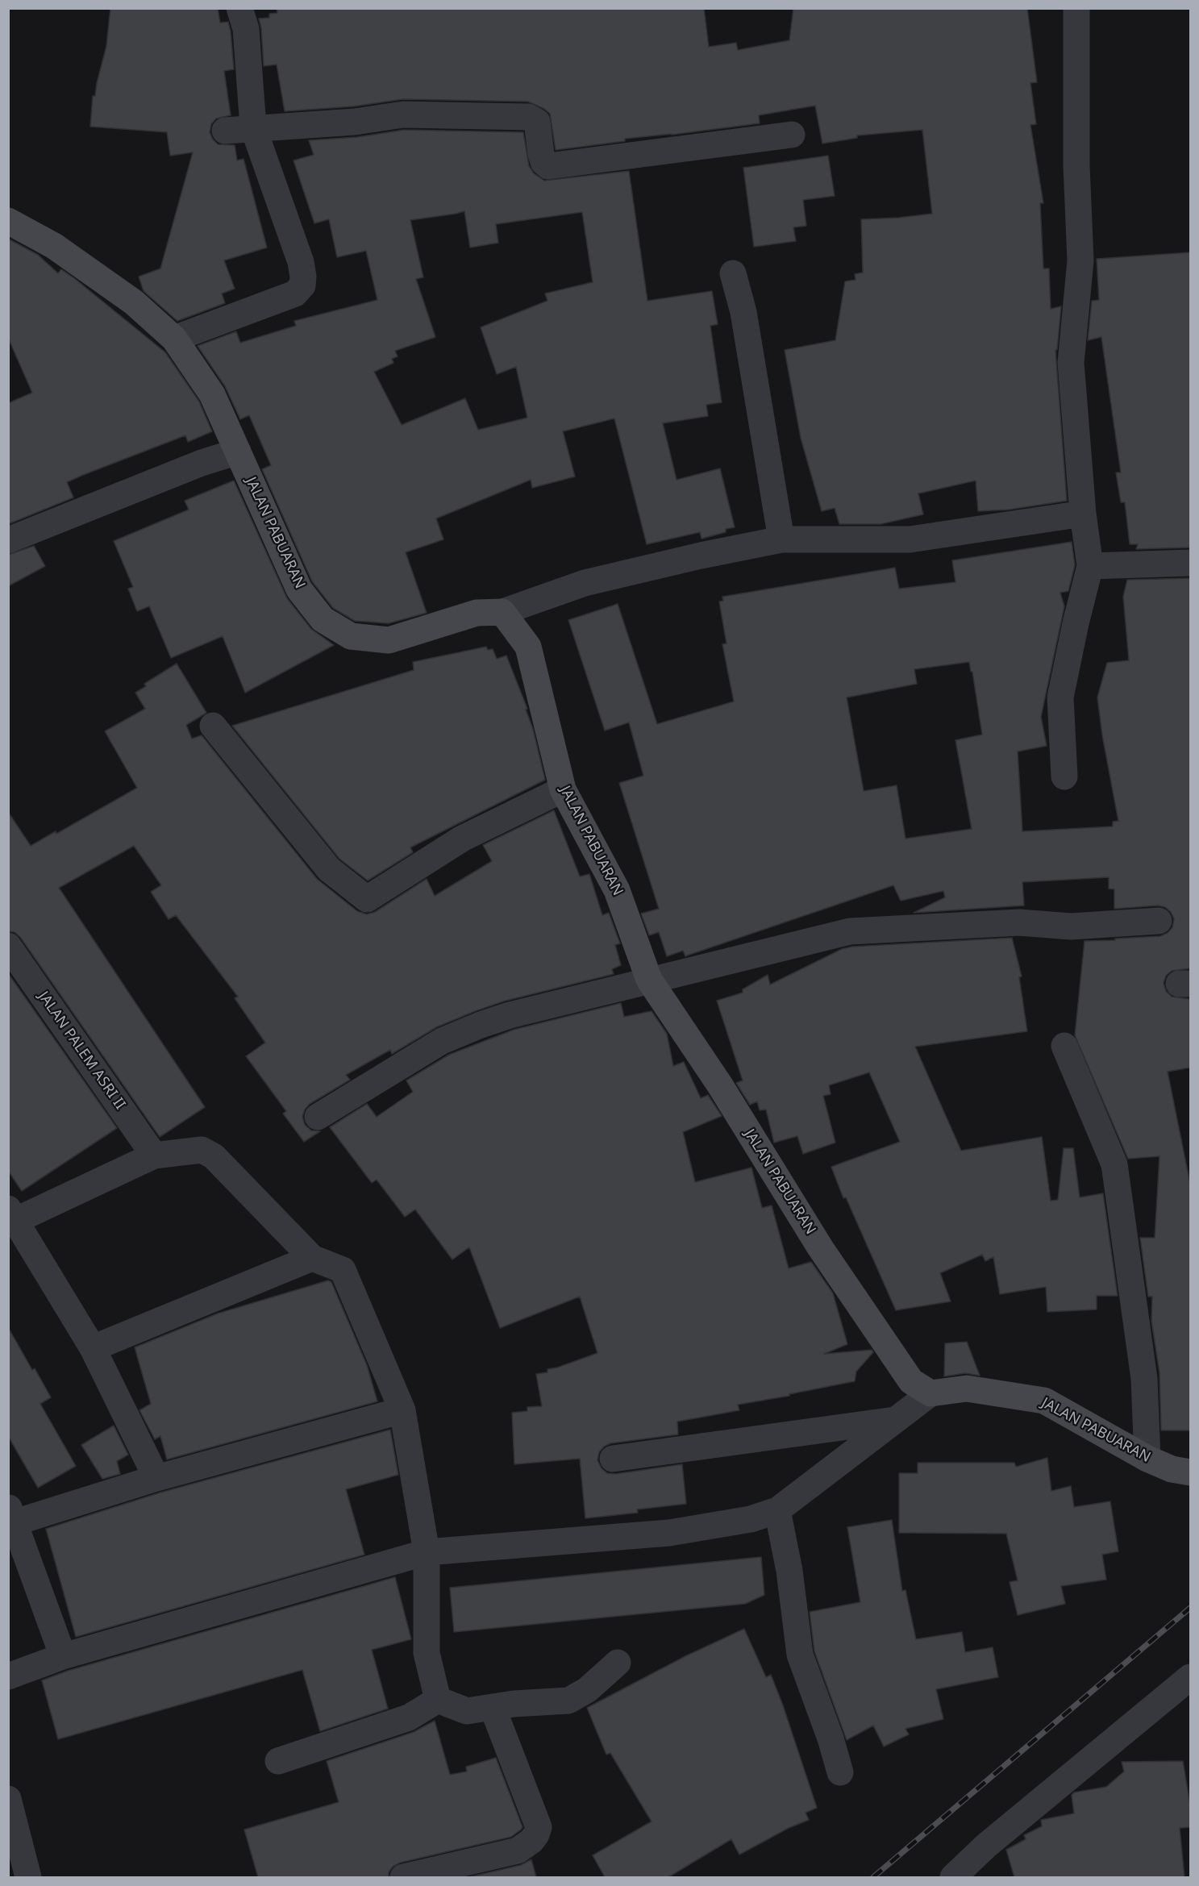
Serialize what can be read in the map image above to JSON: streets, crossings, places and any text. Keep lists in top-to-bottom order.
{
  "streets": {
    "street": ["JALAN PABUARAN", "JALAN PALEM ASRI II"]
  }
}
